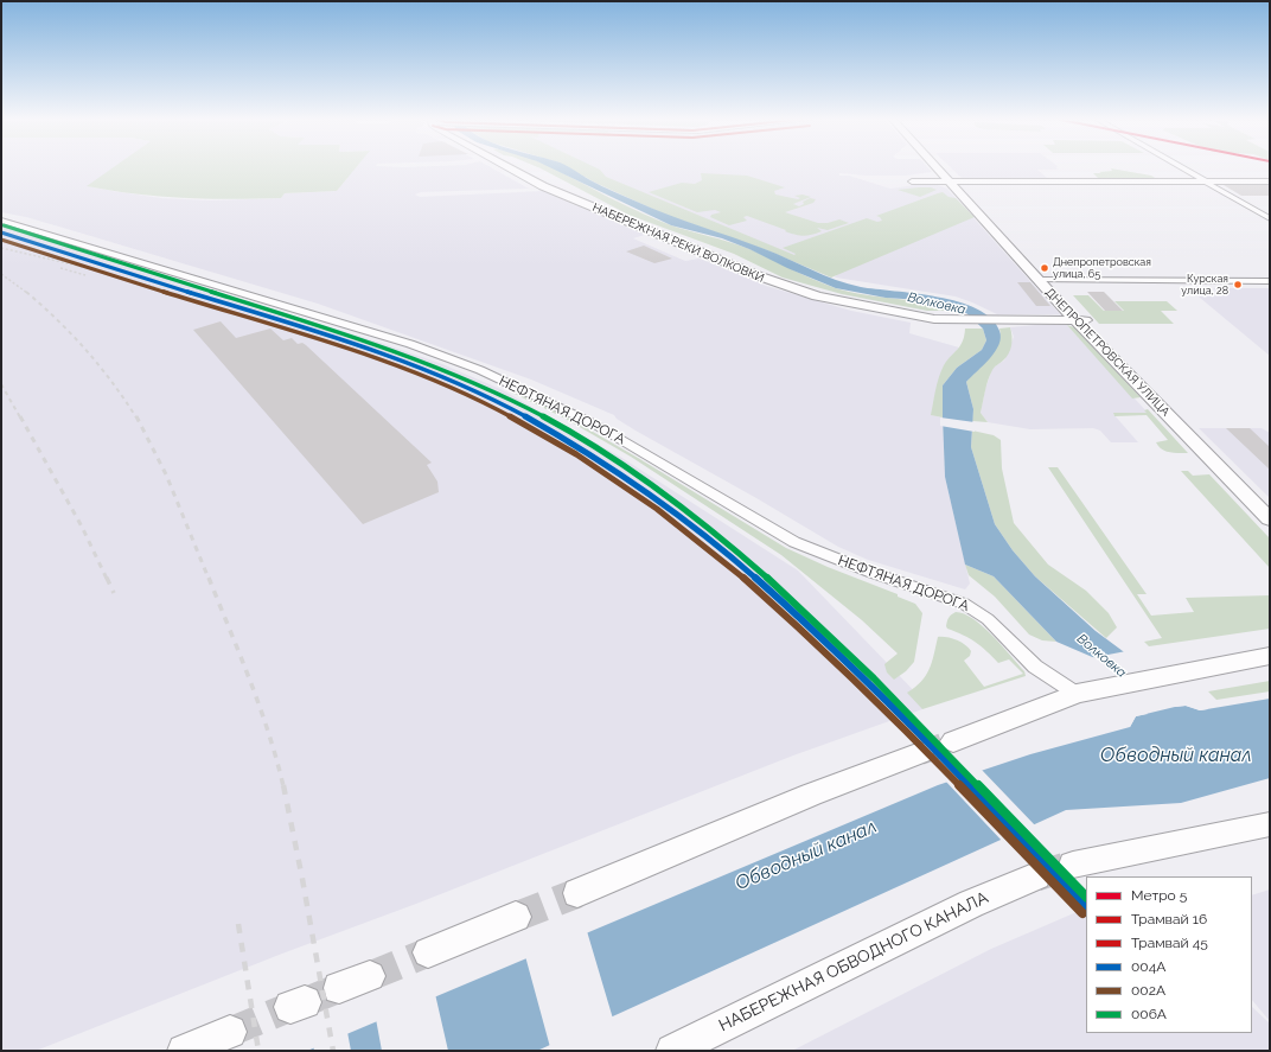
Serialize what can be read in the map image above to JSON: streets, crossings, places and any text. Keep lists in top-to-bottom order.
{
  "streets": {
    "main road": ["НАБЕРЕЖНАЯ РЕКИ ВОЛКОВКИ", "ДНЕПРОПЕТРОВСКАЯ УЛИЦА", "НАБЕРЕЖНАЯ ОБВОДНОГО КАНАЛА"],
    "street": ["НЕФТЯНАЯ ДОРОГА"]
  },
  "crossings": [
    ["НАБЕРЕЖНАЯ РЕКИ ВОЛКОВКИ", "ДНЕПРОПЕТРОВСКАЯ УЛИЦА"]
  ],
  "water": ["Волковка", "Обводный канал"],
  "places": ["Днепропетровская улица, 65", "Курская улица, 28"],
  "lines": ["transit line 006А", "transit line 004А", "transit line 002А"],
  "legend": [
    "Метро 5",
    "Трамвай 16",
    "Трамвай 45",
    "004А",
    "002А",
    "006А"
  ]
}
